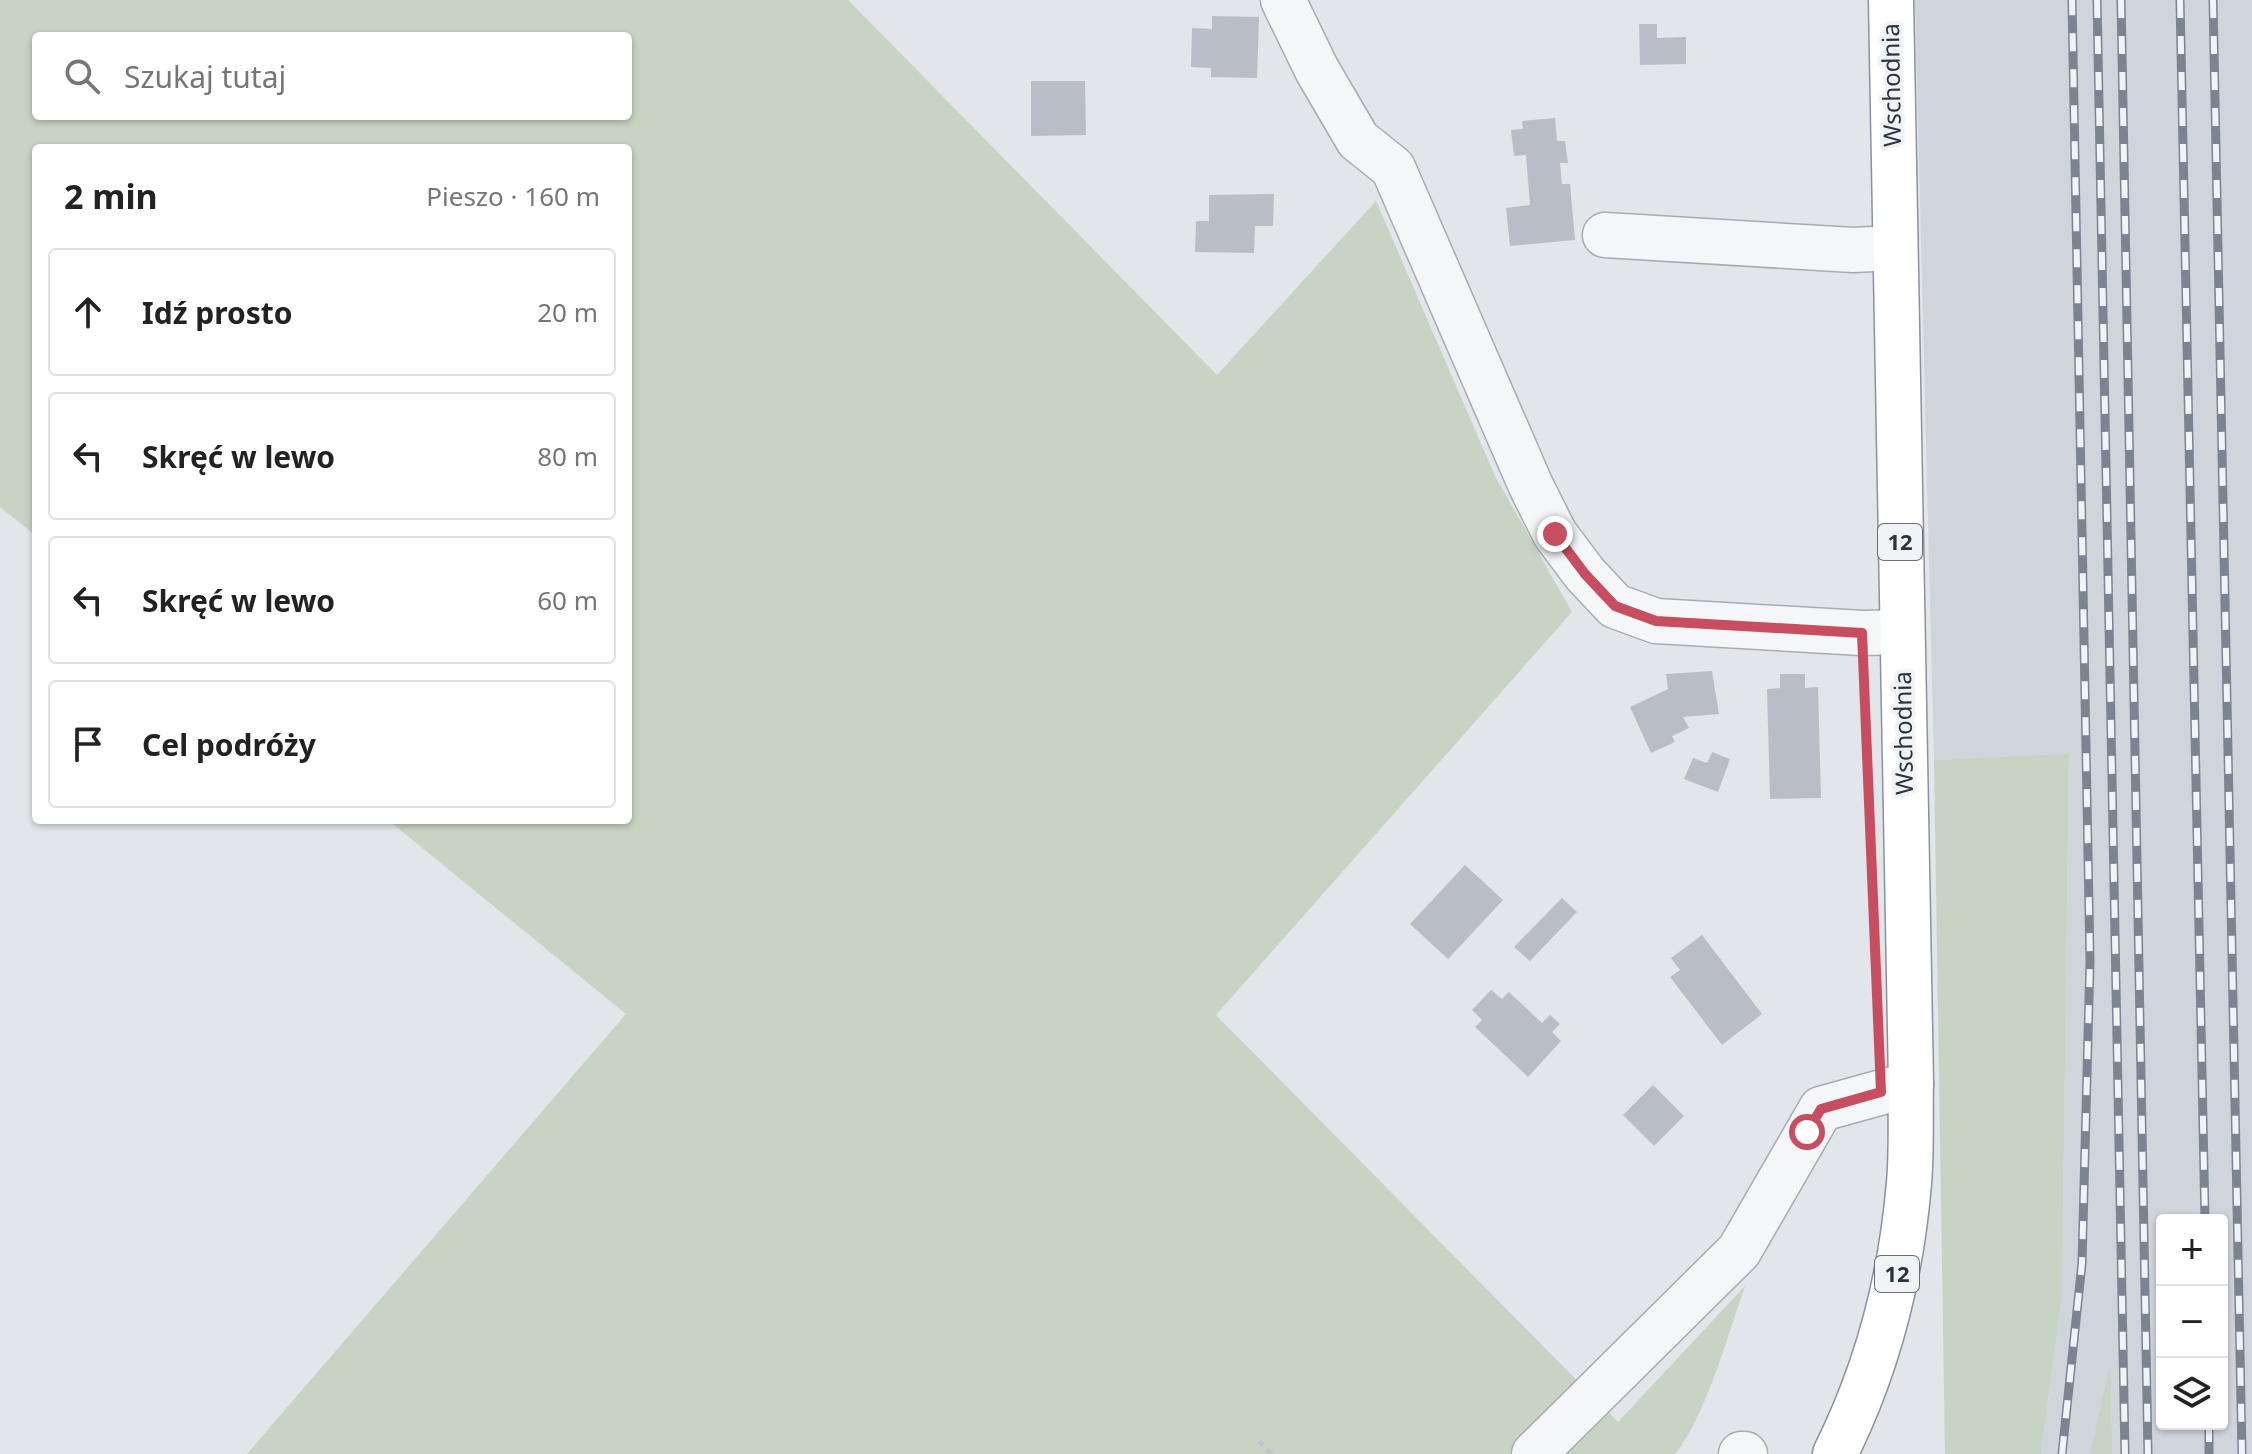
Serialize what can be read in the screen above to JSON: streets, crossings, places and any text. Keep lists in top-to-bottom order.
{
  "streets": {
    "highway": ["Wschodnia", "12"]
  },
  "page": {
    "search": "Szukaj tutaj",
    "heading": ["2 min", "Pieszo · 160 m"],
    "list": [
      ["Idź prosto", "20 m"],
      ["Skręć w lewo", "80 m"],
      ["Skręć w lewo", "60 m"],
      "Cel podróży"
    ],
    "map_buttons": ["+", "−"]
  }
}
